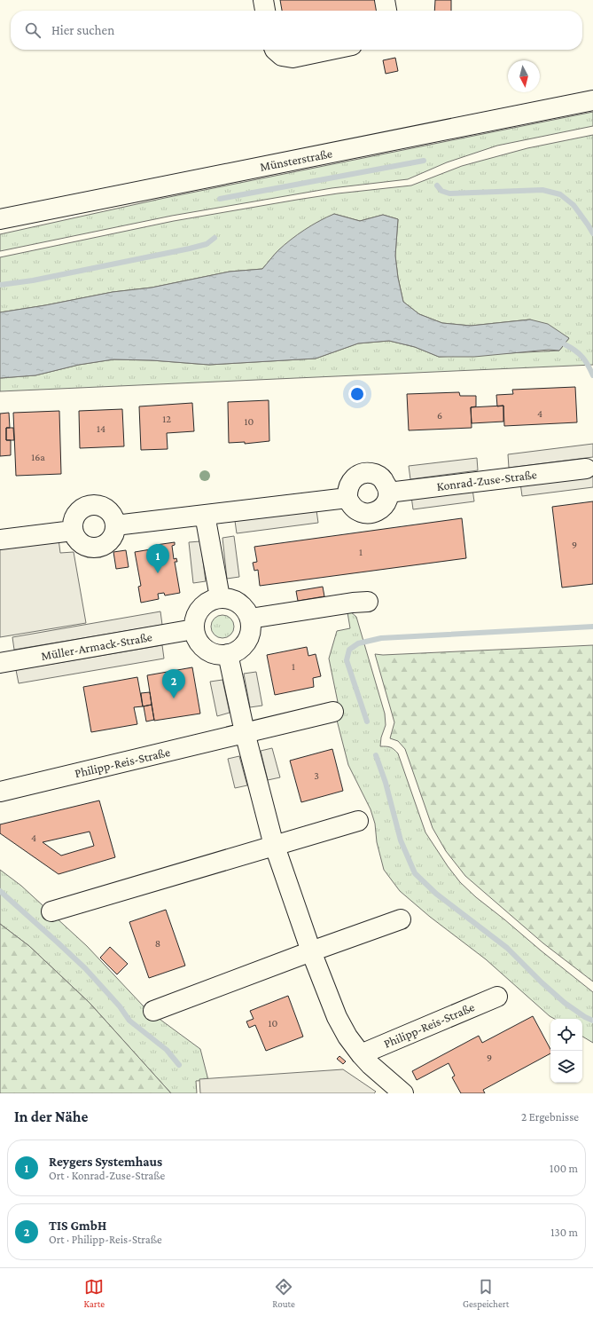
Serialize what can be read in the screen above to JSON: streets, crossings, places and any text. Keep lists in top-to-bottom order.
{
  "streets": {
    "street": [
      "Münsterstraße",
      "Konrad-Zuse-Straße",
      "Müller-Armack-Straße",
      "Philipp-Reis-Straße"
    ]
  },
  "house_numbers": [
    "4",
    "6",
    "12",
    "10",
    "14",
    "16a",
    "9",
    "1",
    "1",
    "3",
    "4",
    "8",
    "10",
    "9"
  ],
  "north": "bottom",
  "page": {
    "search": "Hier suchen",
    "pins": ["1", "2"],
    "heading": ["In der Nähe", "2 Ergebnisse"],
    "list": [
      {
        "mark": "1",
        "name": "Reygers Systemhaus",
        "note": "Ort · Konrad-Zuse-Straße",
        "value": "100 m"
      },
      {
        "mark": "2",
        "name": "TIS GmbH",
        "note": "Ort · Philipp-Reis-Straße",
        "value": "130 m"
      }
    ],
    "nav": ["Karte", "Route", "Gespeichert"]
  }
}
